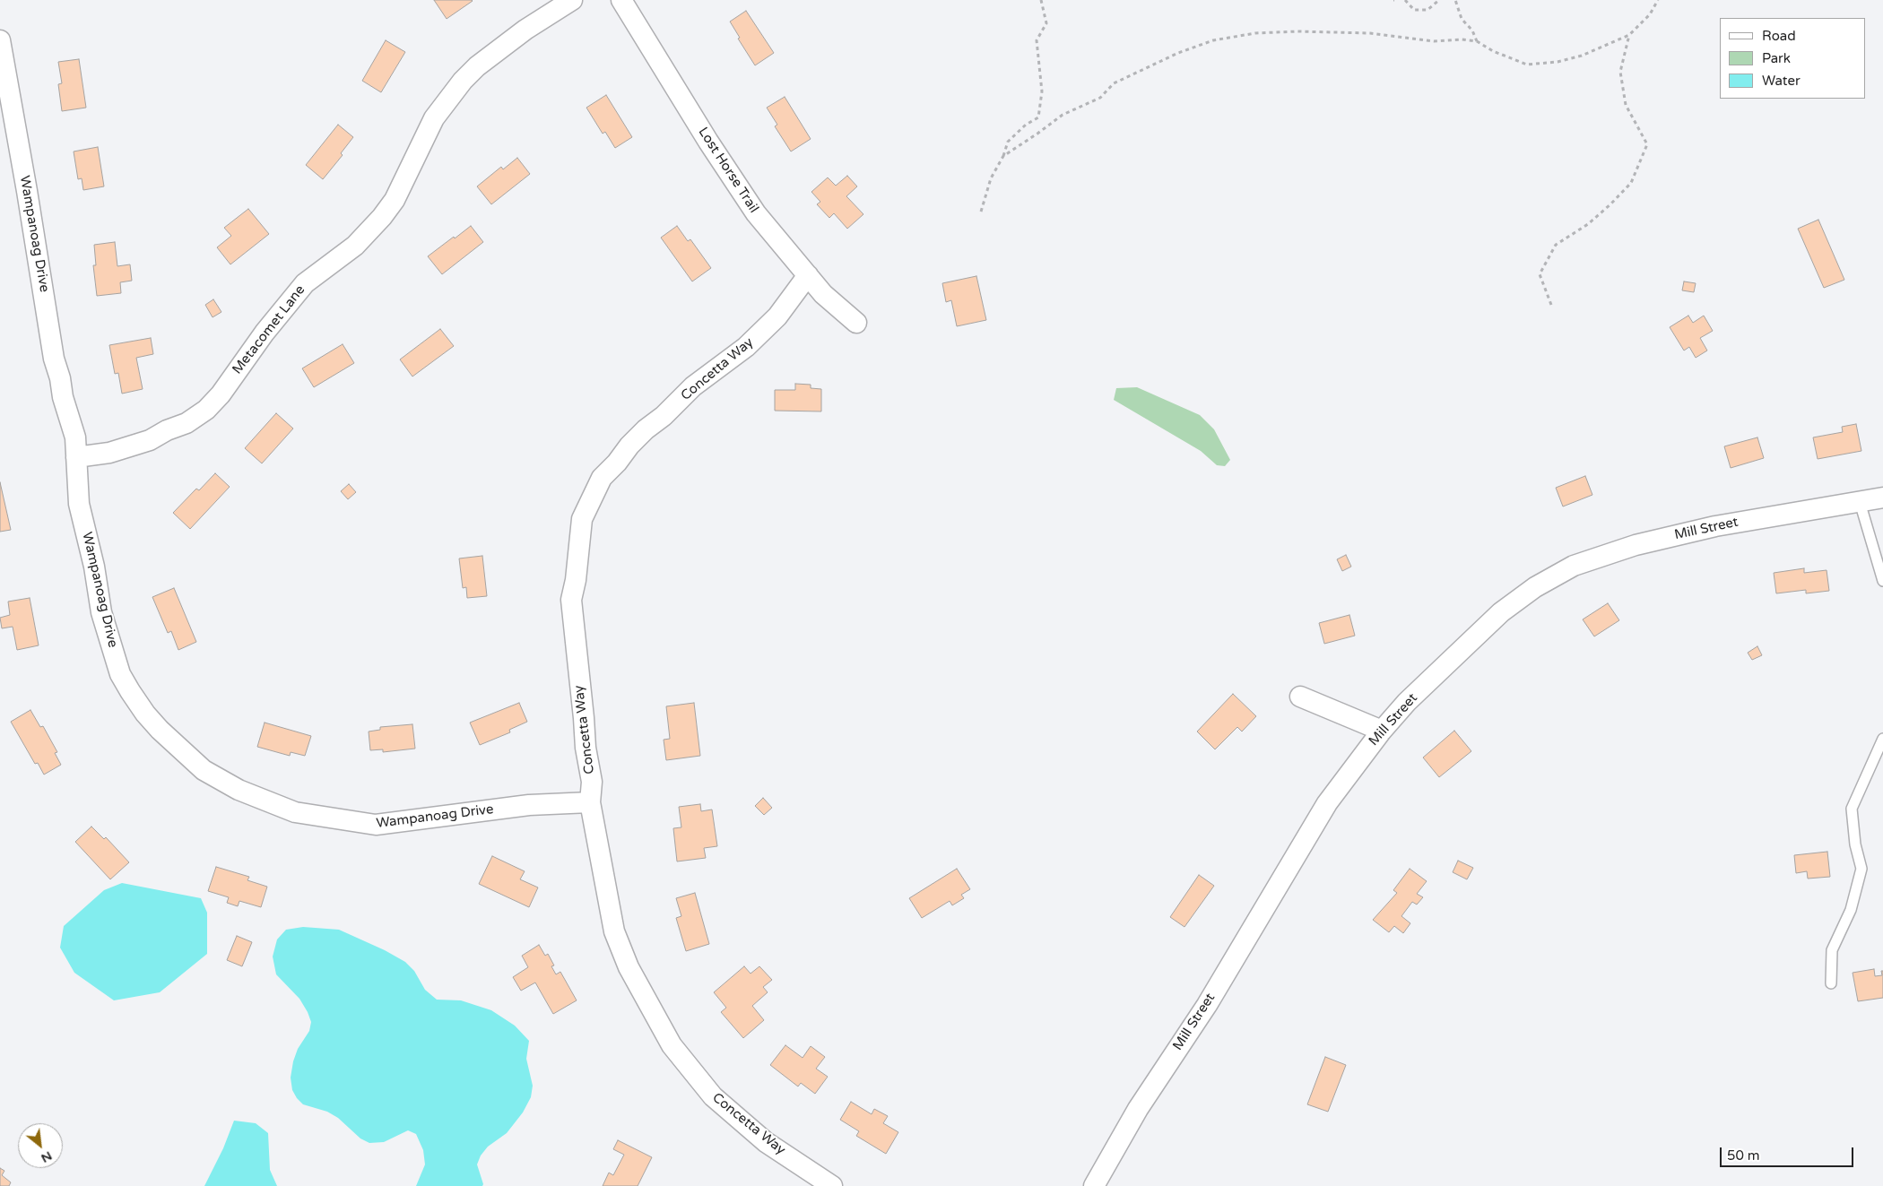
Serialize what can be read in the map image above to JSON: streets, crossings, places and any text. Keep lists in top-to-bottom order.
{
  "streets": {
    "street": [
      "Lost Horse Trail",
      "Wampanoag Drive",
      "Metacomet Lane",
      "Concetta Way",
      "Mill Street"
    ]
  },
  "crossings": [
    ["Lost Horse Trail", "Concetta Way"],
    ["Wampanoag Drive", "Metacomet Lane"],
    ["Wampanoag Drive", "Concetta Way"]
  ],
  "legend": ["Road", "Park", "Water"],
  "scale_bar": "50 m",
  "north": "bottom right"
}
